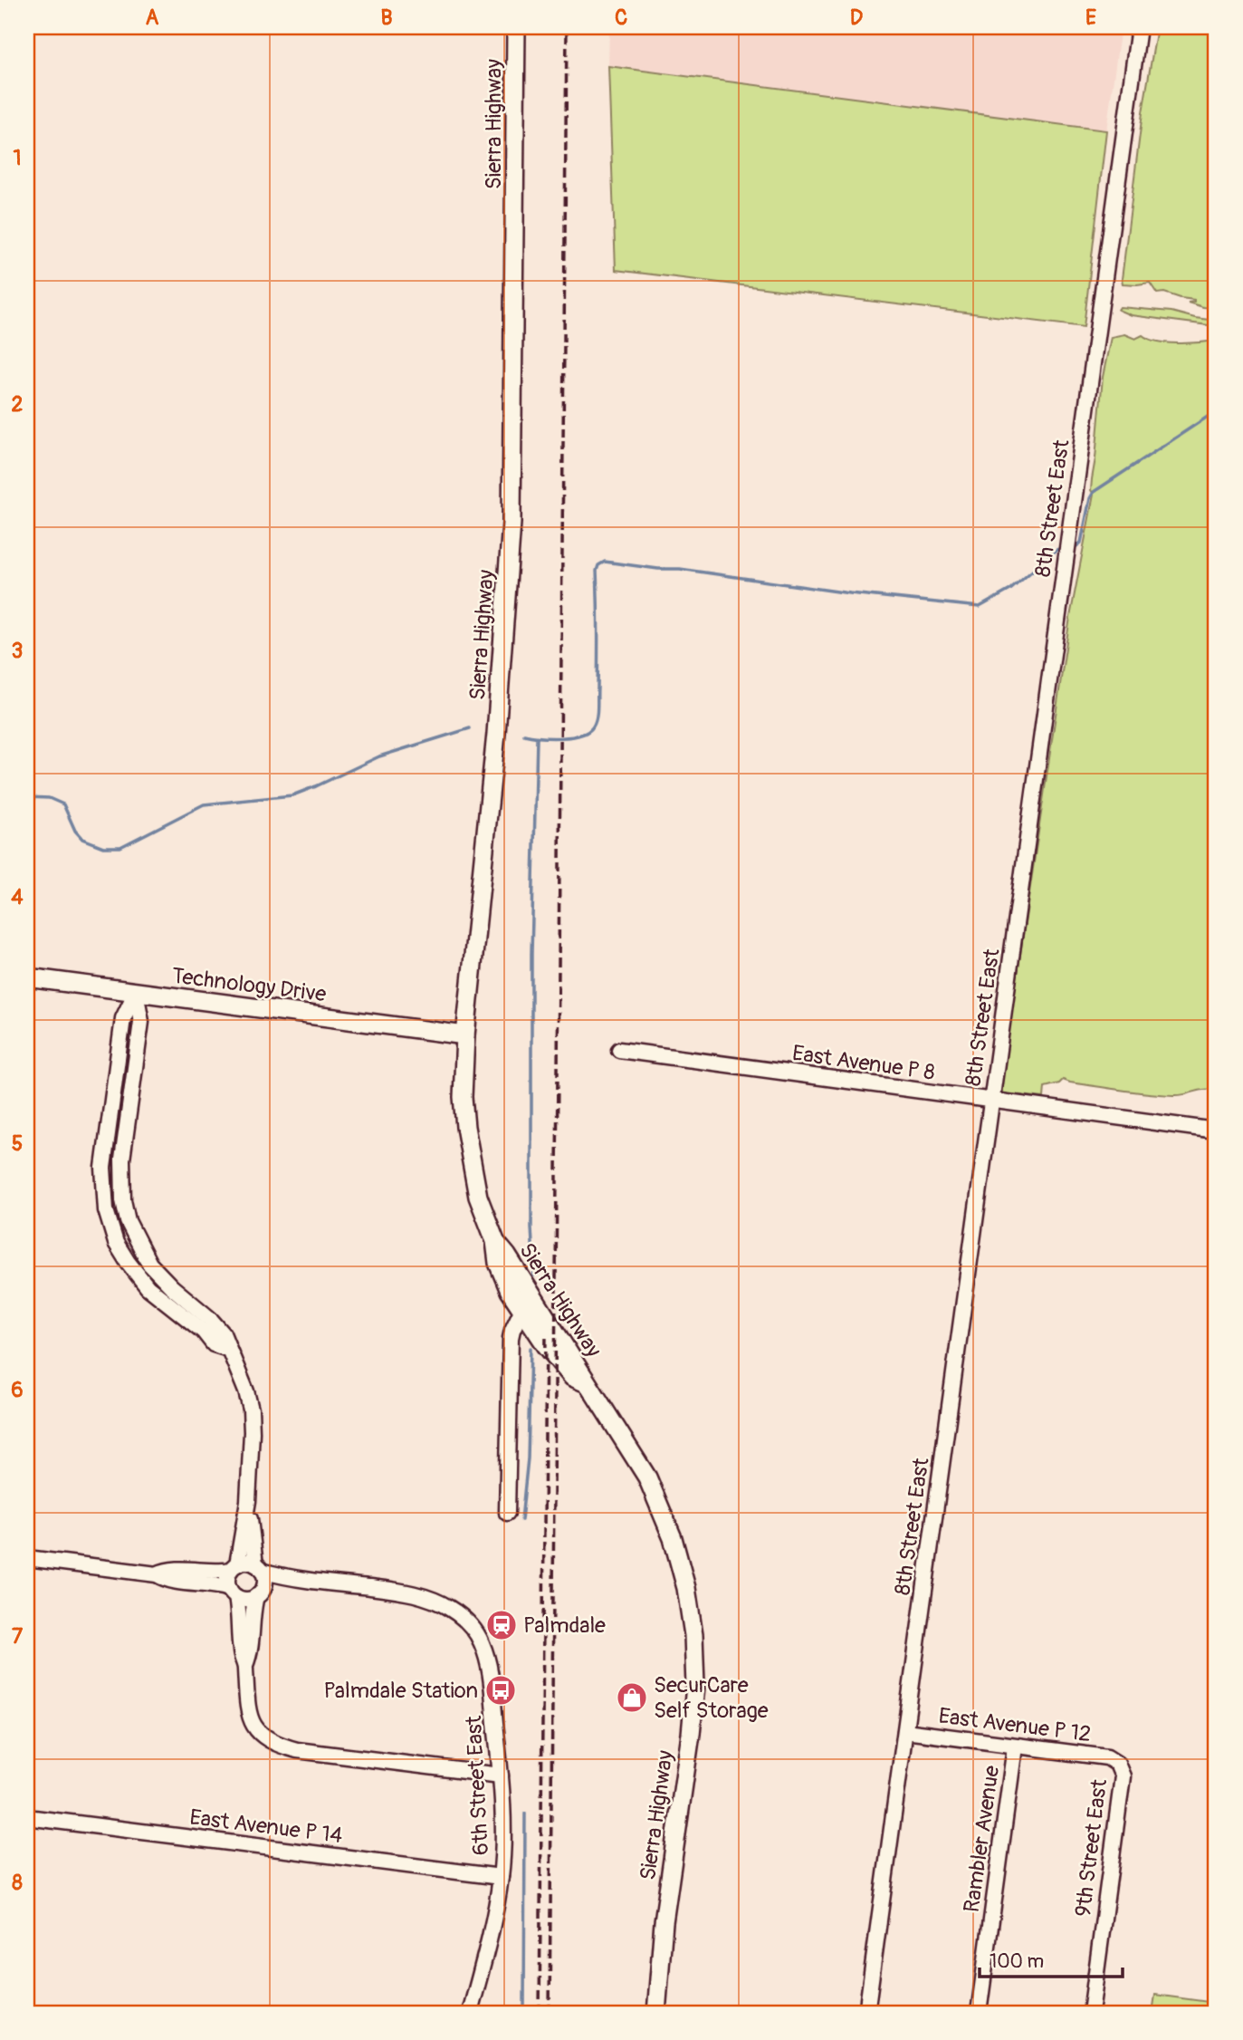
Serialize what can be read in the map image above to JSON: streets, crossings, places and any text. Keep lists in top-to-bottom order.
{
  "streets": {
    "main road": ["Sierra Highway", "Technology Drive"],
    "street": [
      "8th Street East",
      "East Avenue P 8",
      "East Avenue P 12",
      "6th Street East",
      "East Avenue P 14",
      "Rambler Avenue",
      "9th Street East"
    ]
  },
  "crossings": [
    ["Sierra Highway", "Technology Drive"],
    ["8th Street East", "East Avenue P 8"],
    ["8th Street East", "East Avenue P 12"],
    ["East Avenue P 12", "Rambler Avenue"],
    ["East Avenue P 12", "9th Street East"],
    ["6th Street East", "East Avenue P 14"]
  ],
  "places": {
    "station": ["Palmdale"],
    "bus stop": ["Palmdale Station"],
    "shop": ["SecurCare Self Storage"]
  },
  "scale_bar": "100 m",
  "grid": {
    "columns": [
      "A",
      "B",
      "C",
      "D",
      "E"
    ],
    "rows": [
      "1",
      "2",
      "3",
      "4",
      "5",
      "6",
      "7",
      "8"
    ]
  }
}
